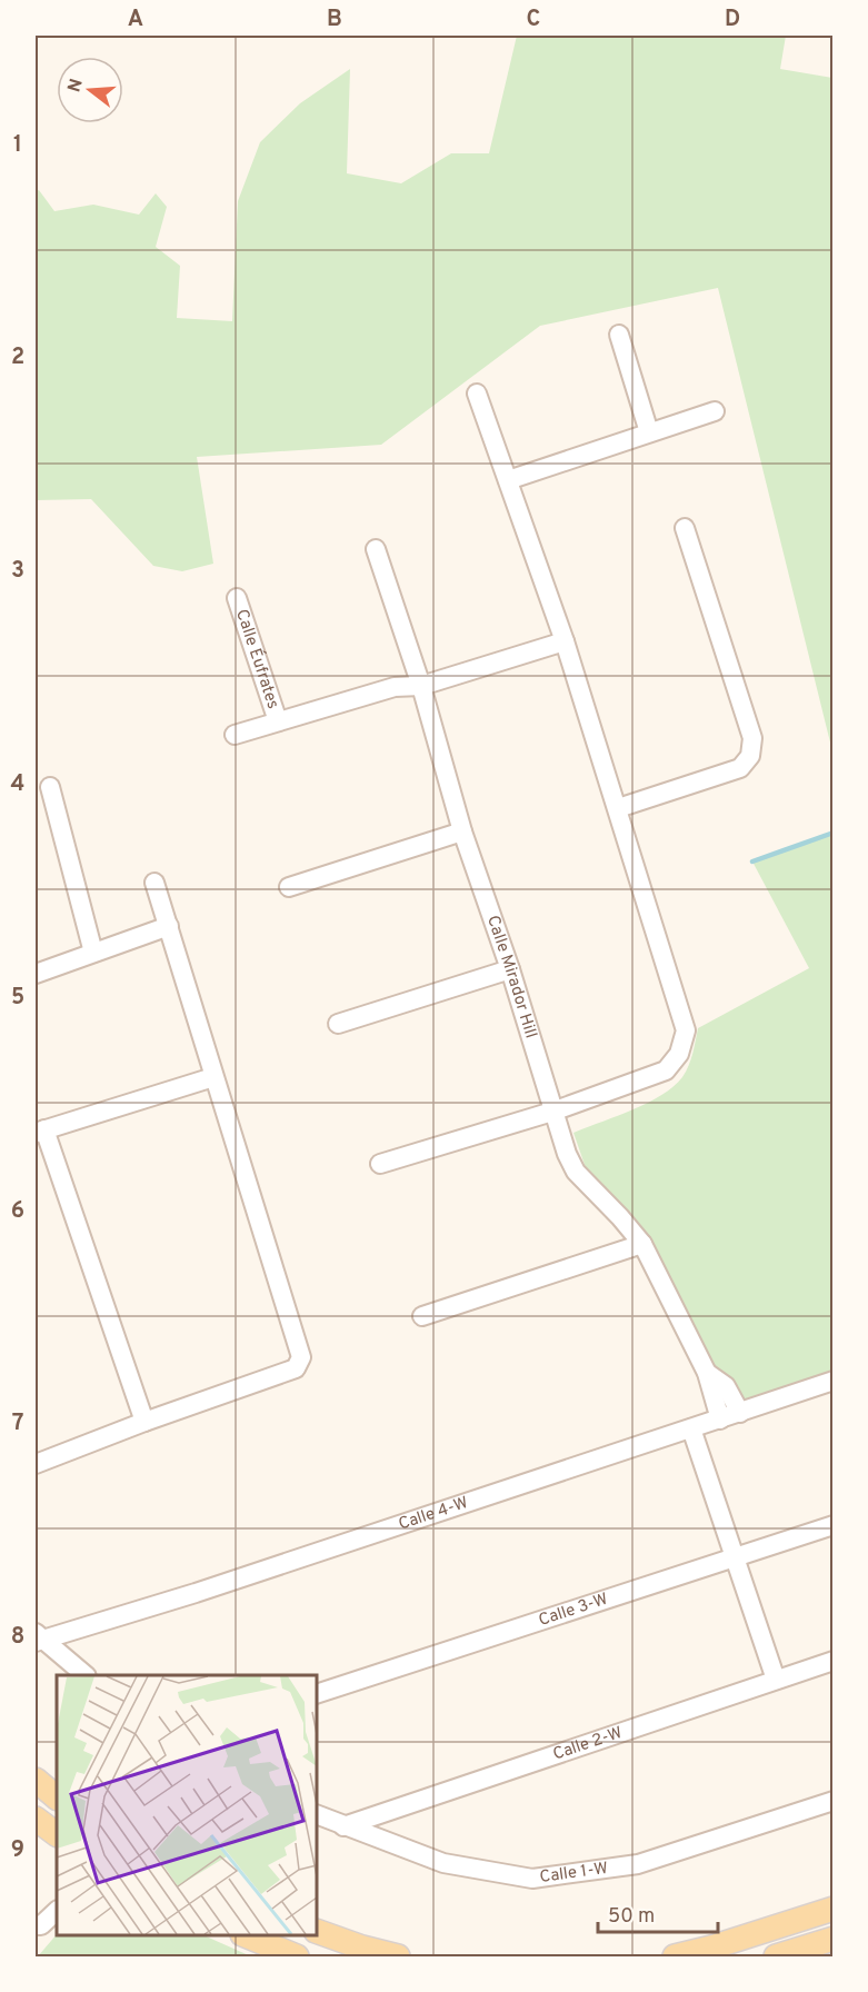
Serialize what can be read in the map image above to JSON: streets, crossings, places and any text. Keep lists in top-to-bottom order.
{
  "streets": {
    "street": [
      "Calle Éufrates",
      "Calle Mirador Hill",
      "Calle 4-W",
      "Calle 3-W",
      "Calle 2-W",
      "Calle 1-W"
    ]
  },
  "crossings": [
    ["Calle Mirador Hill", "Calle 4-W"],
    ["Calle 2-W", "Calle 1-W"]
  ],
  "scale_bar": "50 m",
  "north": "left",
  "grid": {
    "columns": [
      "A",
      "B",
      "C",
      "D"
    ],
    "rows": [
      "1",
      "2",
      "3",
      "4",
      "5",
      "6",
      "7",
      "8",
      "9"
    ]
  }
}
